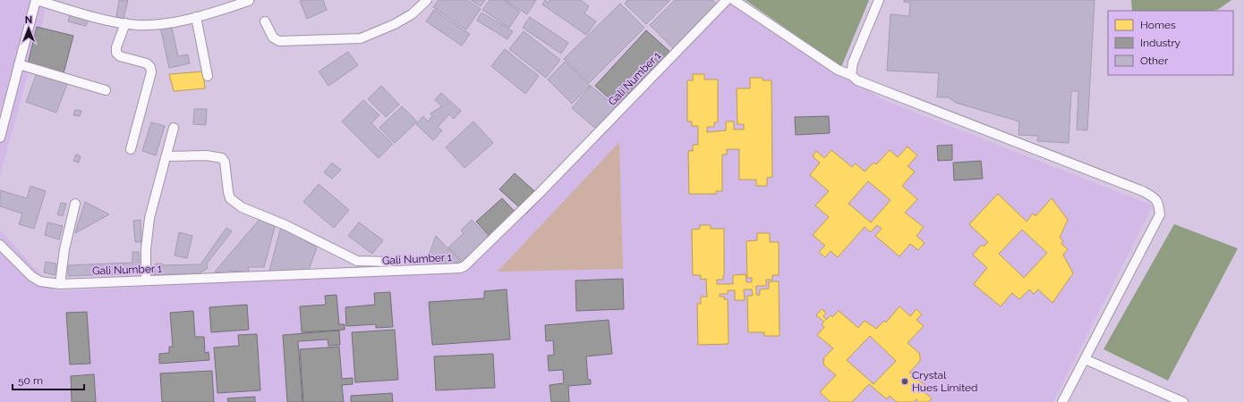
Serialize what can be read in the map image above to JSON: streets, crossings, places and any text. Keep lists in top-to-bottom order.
{
  "streets": {
    "street": ["Gali Number 1"]
  },
  "places": ["Crystal Hues Limited"],
  "legend": ["Homes", "Industry", "Other"],
  "scale_bar": "50 m",
  "north": "top"
}
